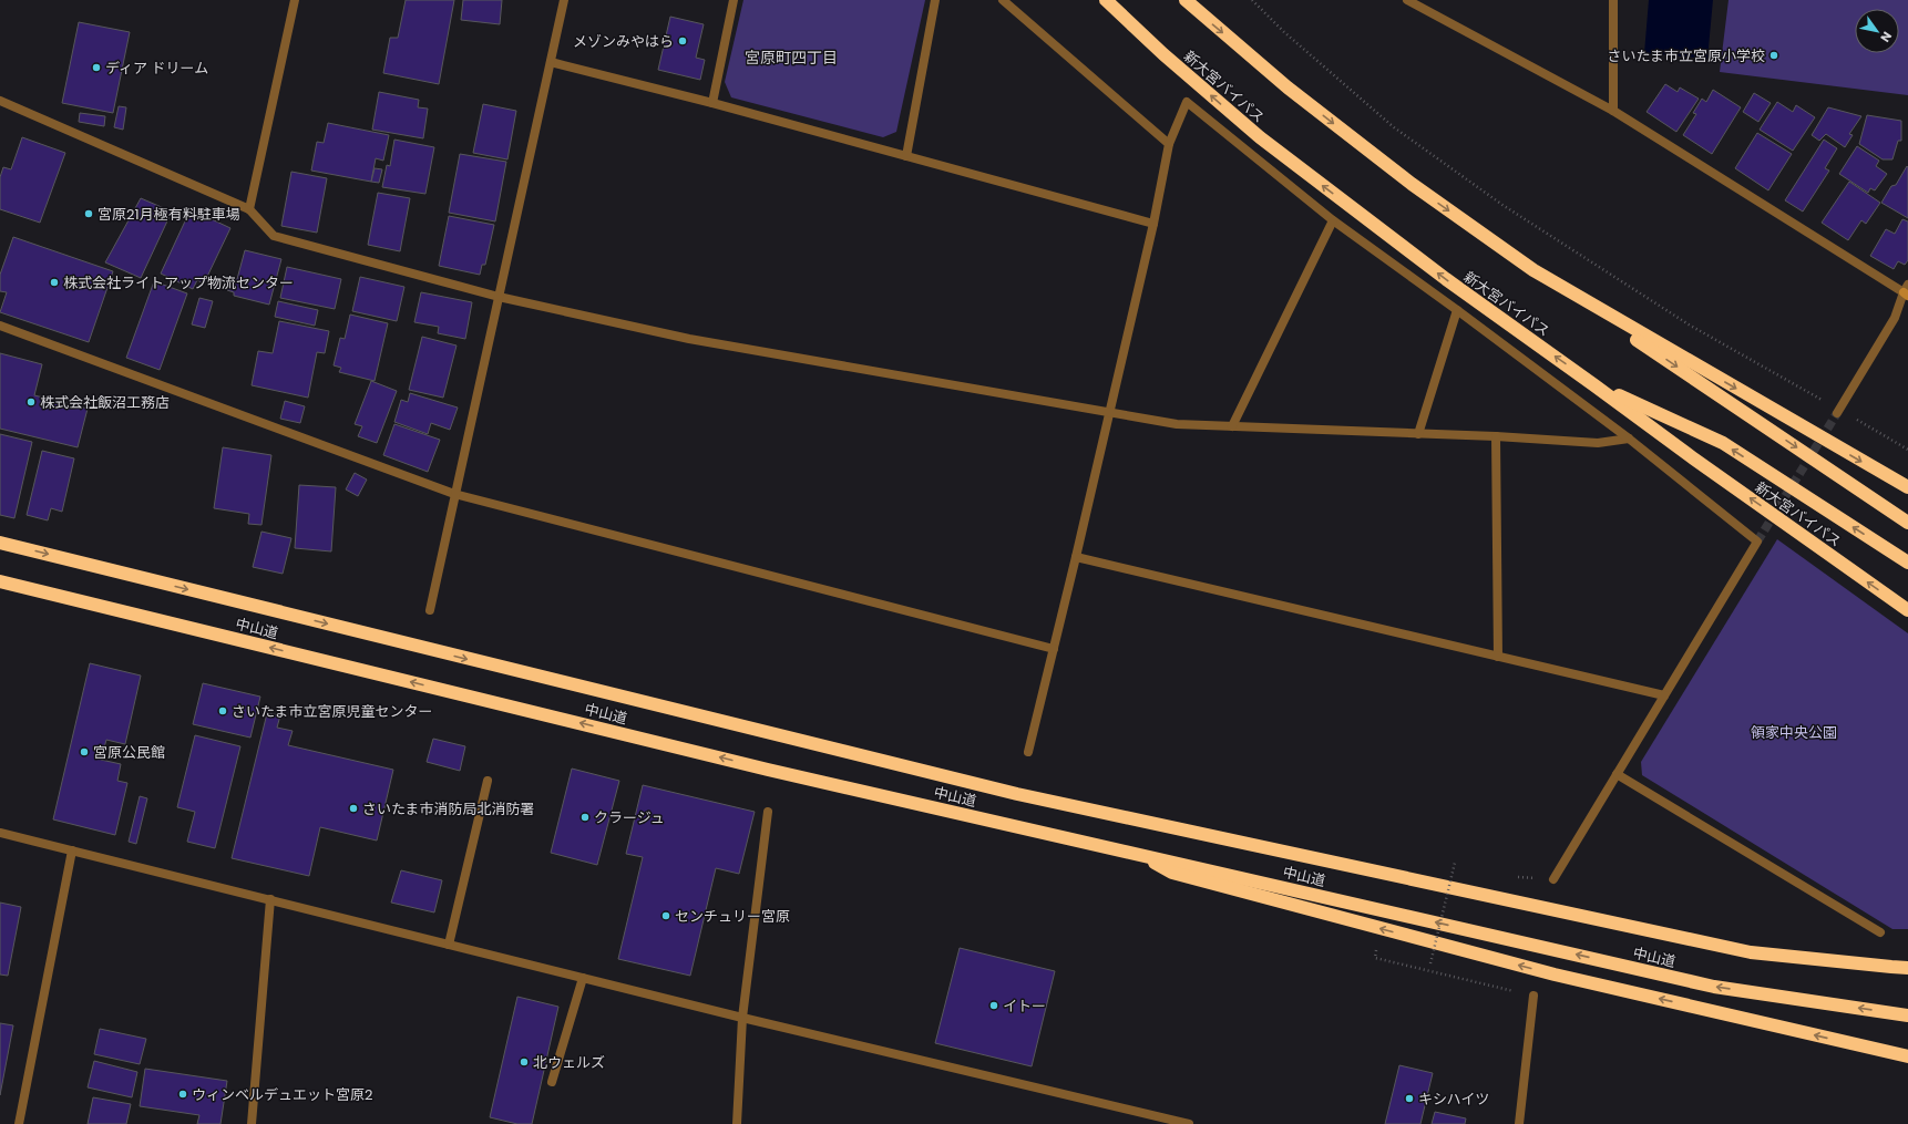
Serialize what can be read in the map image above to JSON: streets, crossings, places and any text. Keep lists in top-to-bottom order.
{
  "streets": {
    "highway": ["新大宮バイパス", "中山道"]
  },
  "districts": ["宮原町四丁目"],
  "parks": ["領家中央公園"],
  "places": [
    "メゾンみやはら",
    "さいたま市立宮原小学校",
    "ディア ドリーム",
    "宮原21月極有料駐車場",
    "株式会社ライトアップ物流センター",
    "株式会社飯沼工務店",
    "さいたま市立宮原児童センター",
    "宮原公民館",
    "さいたま市消防局北消防署",
    "クラージュ",
    "センチュリー宮原",
    "イトー",
    "北ウェルズ",
    "ウィンベルデュエット宮原2",
    "キシハイツ"
  ],
  "north": "bottom right"
}
